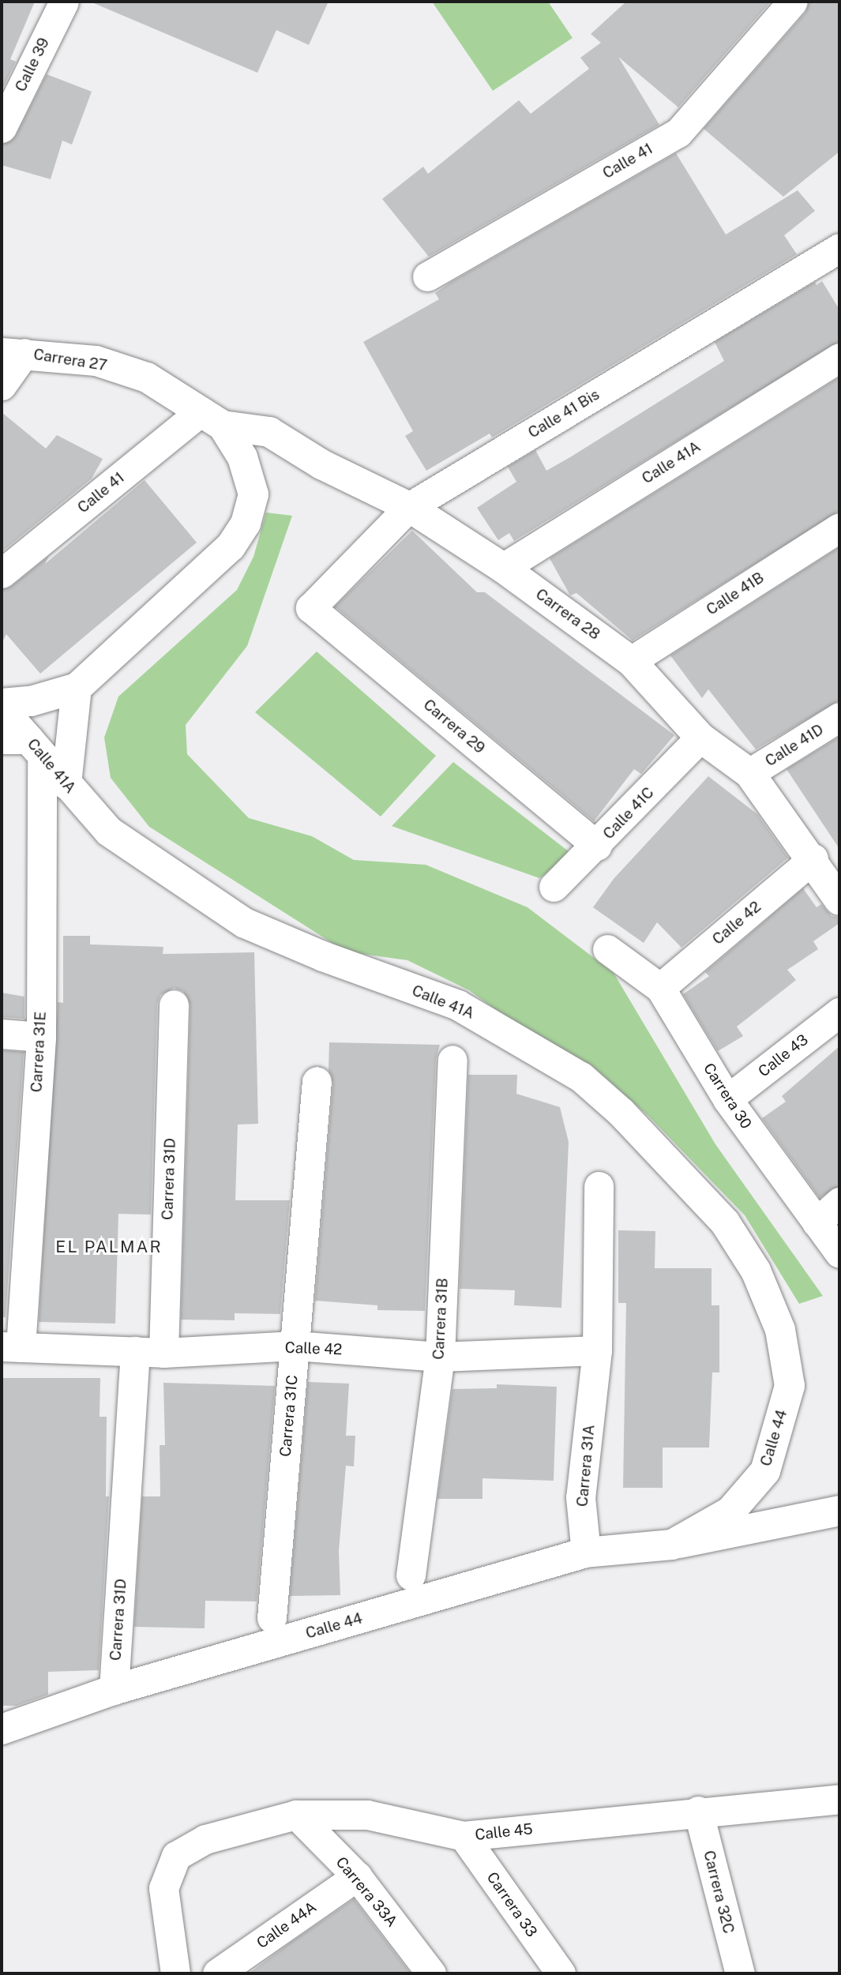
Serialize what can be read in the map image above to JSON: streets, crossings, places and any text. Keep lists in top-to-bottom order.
{
  "streets": {
    "main road": [
      "Carrera 27",
      "Calle 41A",
      "Carrera 28",
      "Calle 44"
    ],
    "street": [
      "Calle 39",
      "Calle 41",
      "Calle 41 Bis",
      "Calle 41B",
      "Carrera 29",
      "Calle 41D",
      "Calle 41C",
      "Calle 42",
      "Carrera 31E",
      "Calle 43",
      "Carrera 30",
      "Carrera 31D",
      "Carrera 31B",
      "Carrera 31C",
      "Carrera 31A",
      "Calle 45",
      "Carrera 33A",
      "Carrera 32C",
      "Carrera 33",
      "Calle 44A"
    ]
  },
  "crossings": [
    ["Calle 41", "Carrera 27"],
    ["Calle 41", "Carrera 28"],
    ["Carrera 27", "Carrera 28"],
    ["Calle 41 Bis", "Carrera 28"],
    ["Calle 41 Bis", "Carrera 29"],
    ["Calle 41A", "Carrera 28"],
    ["Calle 41A", "Carrera 31E"],
    ["Calle 41A", "Calle 44"],
    ["Calle 41B", "Carrera 28"],
    ["Carrera 28", "Calle 41D"],
    ["Carrera 28", "Calle 41C"],
    ["Carrera 28", "Calle 42"],
    ["Carrera 29", "Calle 41C"],
    ["Calle 42", "Carrera 31E"],
    ["Calle 42", "Carrera 30"],
    ["Calle 42", "Carrera 31D"],
    ["Calle 42", "Carrera 31B"],
    ["Calle 42", "Carrera 31C"],
    ["Calle 42", "Carrera 31A"],
    ["Calle 43", "Carrera 30"],
    ["Carrera 31D", "Calle 44"],
    ["Calle 44", "Carrera 31A"],
    ["Calle 45", "Carrera 33A"],
    ["Calle 45", "Carrera 32C"],
    ["Calle 45", "Carrera 33"],
    ["Carrera 33A", "Calle 44A"]
  ],
  "districts": ["EL PALMAR"]
}
